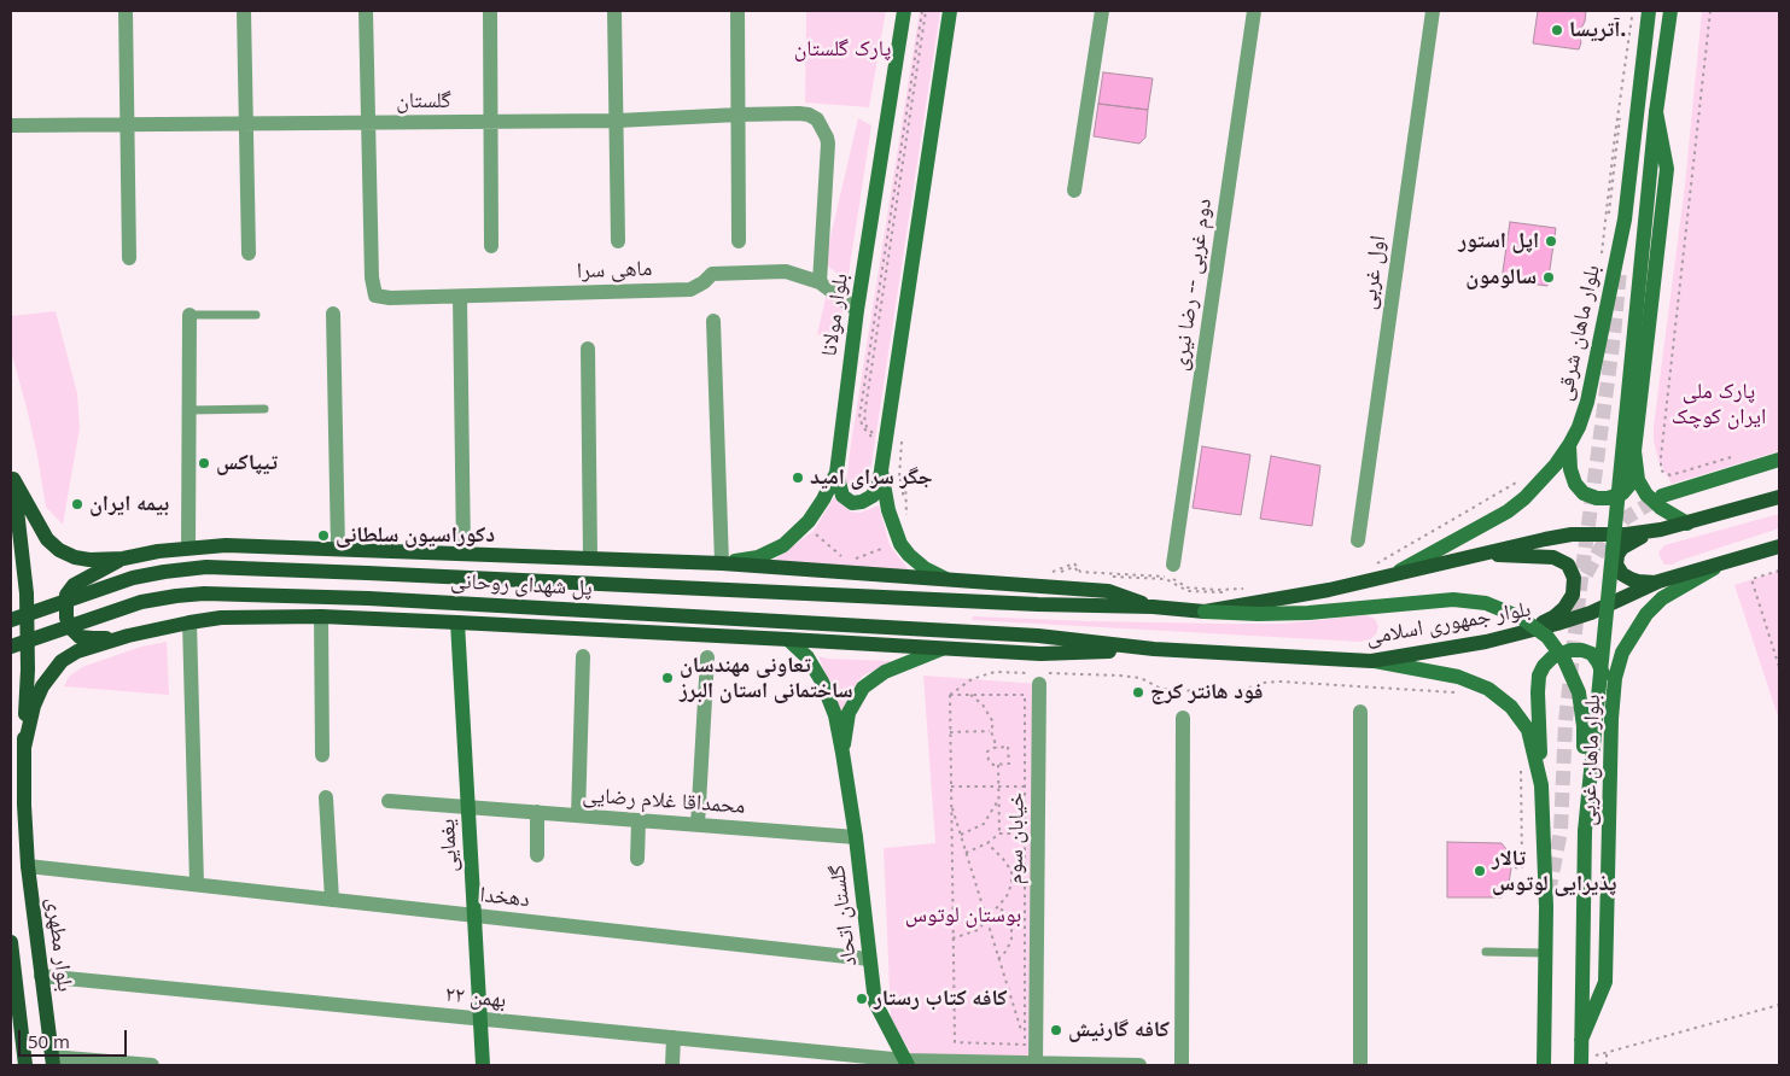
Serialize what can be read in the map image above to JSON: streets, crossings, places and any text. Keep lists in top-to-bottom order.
{
  "streets": {
    "main road": [
      "بلوار مولانا",
      "بلوار ماهان شرقی",
      "پل شهدای روحانی",
      "بلوار جمهوری اسلامی",
      "بلوار ماهان غربی",
      "یغمایی",
      "گلستان اتحاد",
      "بلوار مطهری"
    ],
    "street": [
      "گلستان",
      "ماهی سرا",
      "اول غربی",
      "دوم غربی -- رضا نیری",
      "محمداقا غلام رضایی",
      "خیابان سوم",
      "دهخدا",
      "۲۲ بهمن"
    ]
  },
  "crossings": [
    ["گلستان", "ماهی سرا"],
    ["ماهی سرا", "بلوار مولانا"],
    ["پل شهدای روحانی", "بلوار جمهوری اسلامی"],
    ["بلوار جمهوری اسلامی", "بلوار ماهان غربی"],
    ["محمداقا غلام رضایی", "یغمایی"],
    ["محمداقا غلام رضایی", "گلستان اتحاد"],
    ["خیابان سوم", "۲۲ بهمن"],
    ["یغمایی", "دهخدا"],
    ["یغمایی", "۲۲ بهمن"],
    ["دهخدا", "گلستان اتحاد"],
    ["دهخدا", "بلوار مطهری"],
    ["گلستان اتحاد", "۲۲ بهمن"],
    ["بلوار مطهری", "۲۲ بهمن"]
  ],
  "parks": ["پارک گلستان", "پارک ملی ایران کوچک", "بوستان لوتوس"],
  "places": [
    "آتریسا.",
    "اپل استور",
    "سالومون",
    "تیپاکس",
    "جگر سرای امید",
    "بیمه ایران",
    "دکوراسیون سلطانی",
    "تعاونی مهندسان ساختمانی استان البرز",
    "فود هانتر کرج",
    "تالار پذیرایی لوتوس",
    "کافه کتاب رستار",
    "کافه گارنیش"
  ],
  "scale_bar": "50 m"
}
